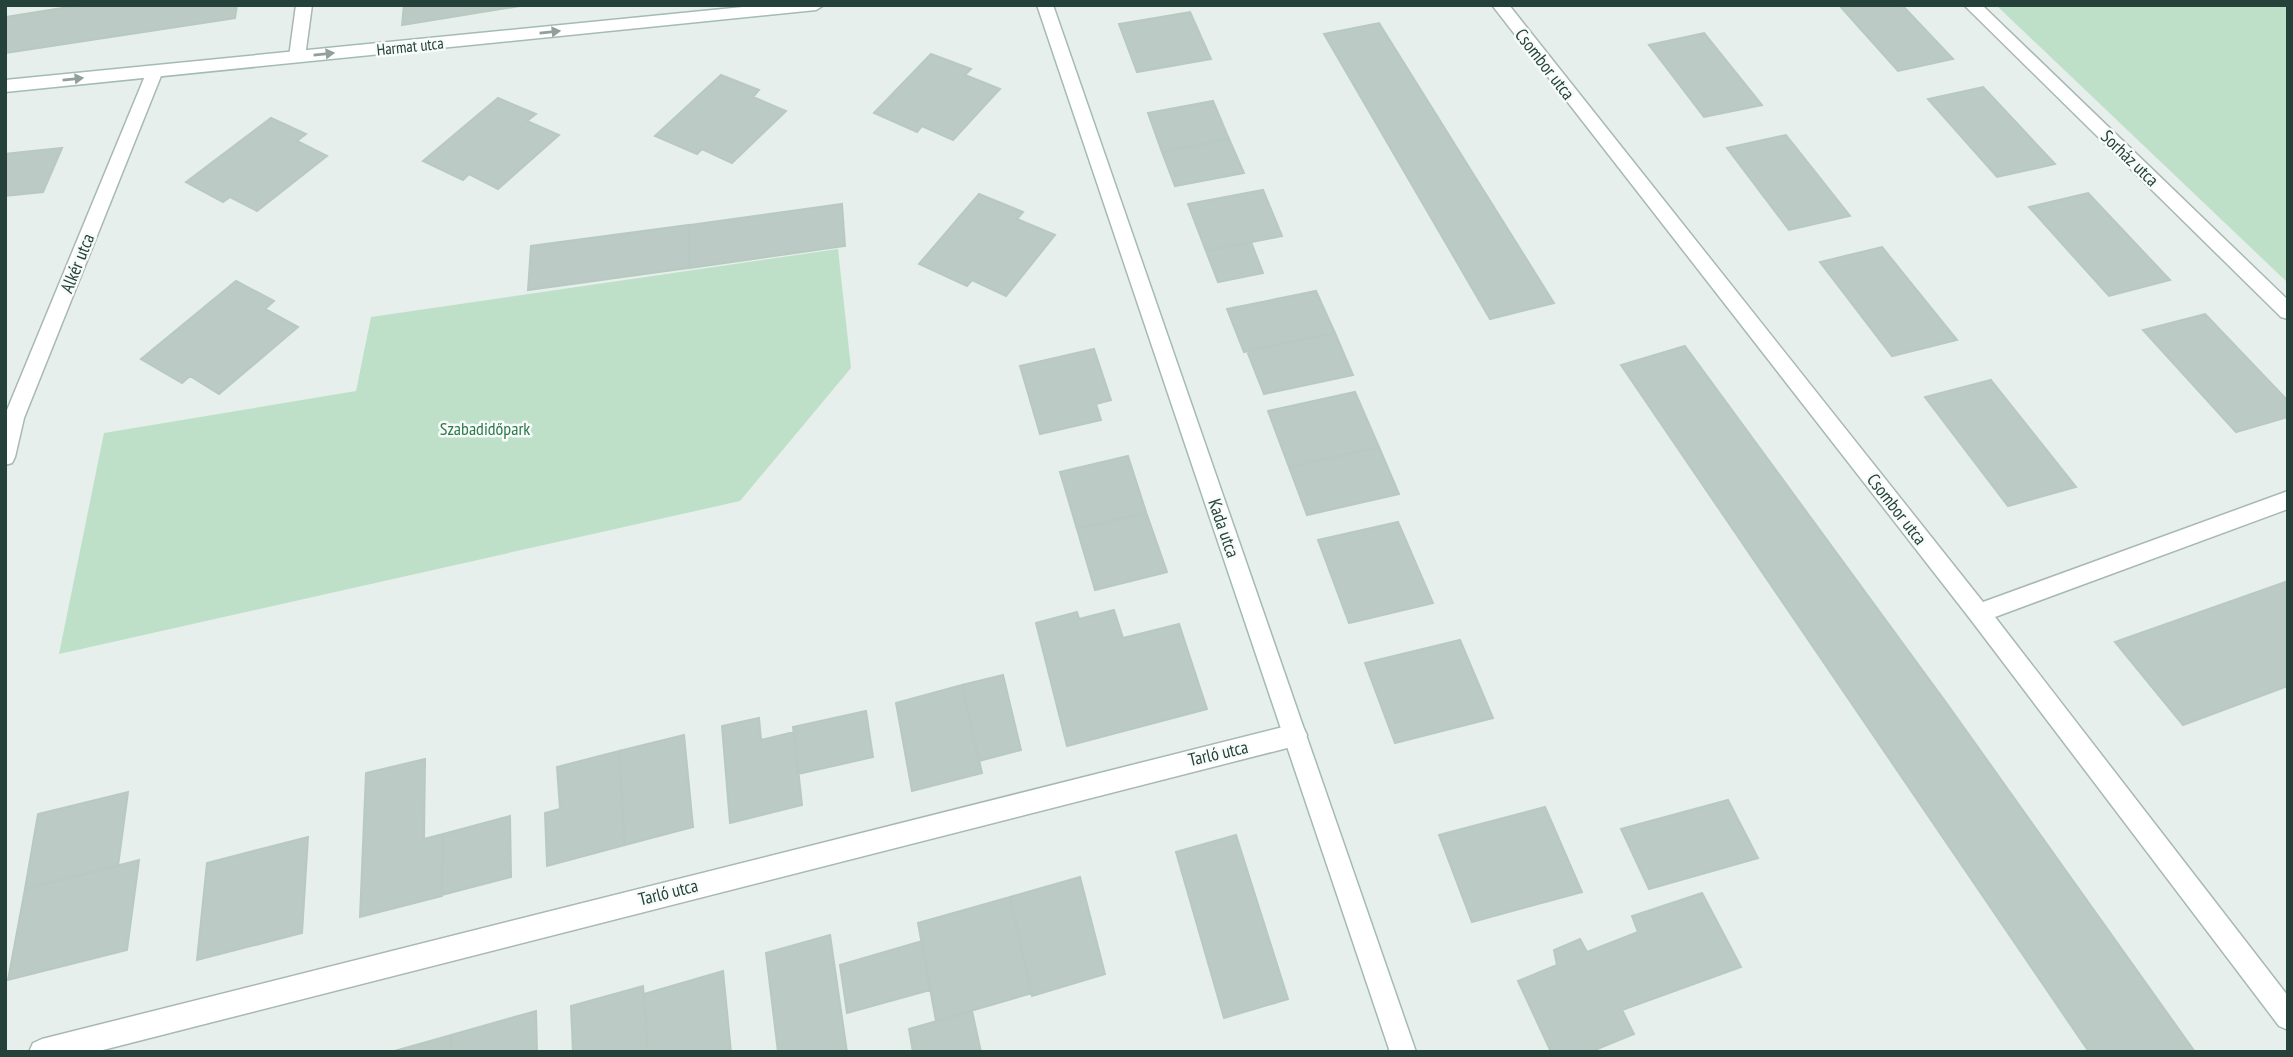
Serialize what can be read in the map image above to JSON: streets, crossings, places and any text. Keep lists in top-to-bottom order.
{
  "streets": {
    "street": [
      "Harmat utca",
      "Csombor utca",
      "Sorház utca",
      "Alkér utca",
      "Kada utca",
      "Tarló utca"
    ]
  },
  "crossings": [
    ["Harmat utca", "Alkér utca"],
    ["Kada utca", "Tarló utca"]
  ],
  "one_way": ["Harmat utca"],
  "parks": ["Szabadidőpark"]
}
